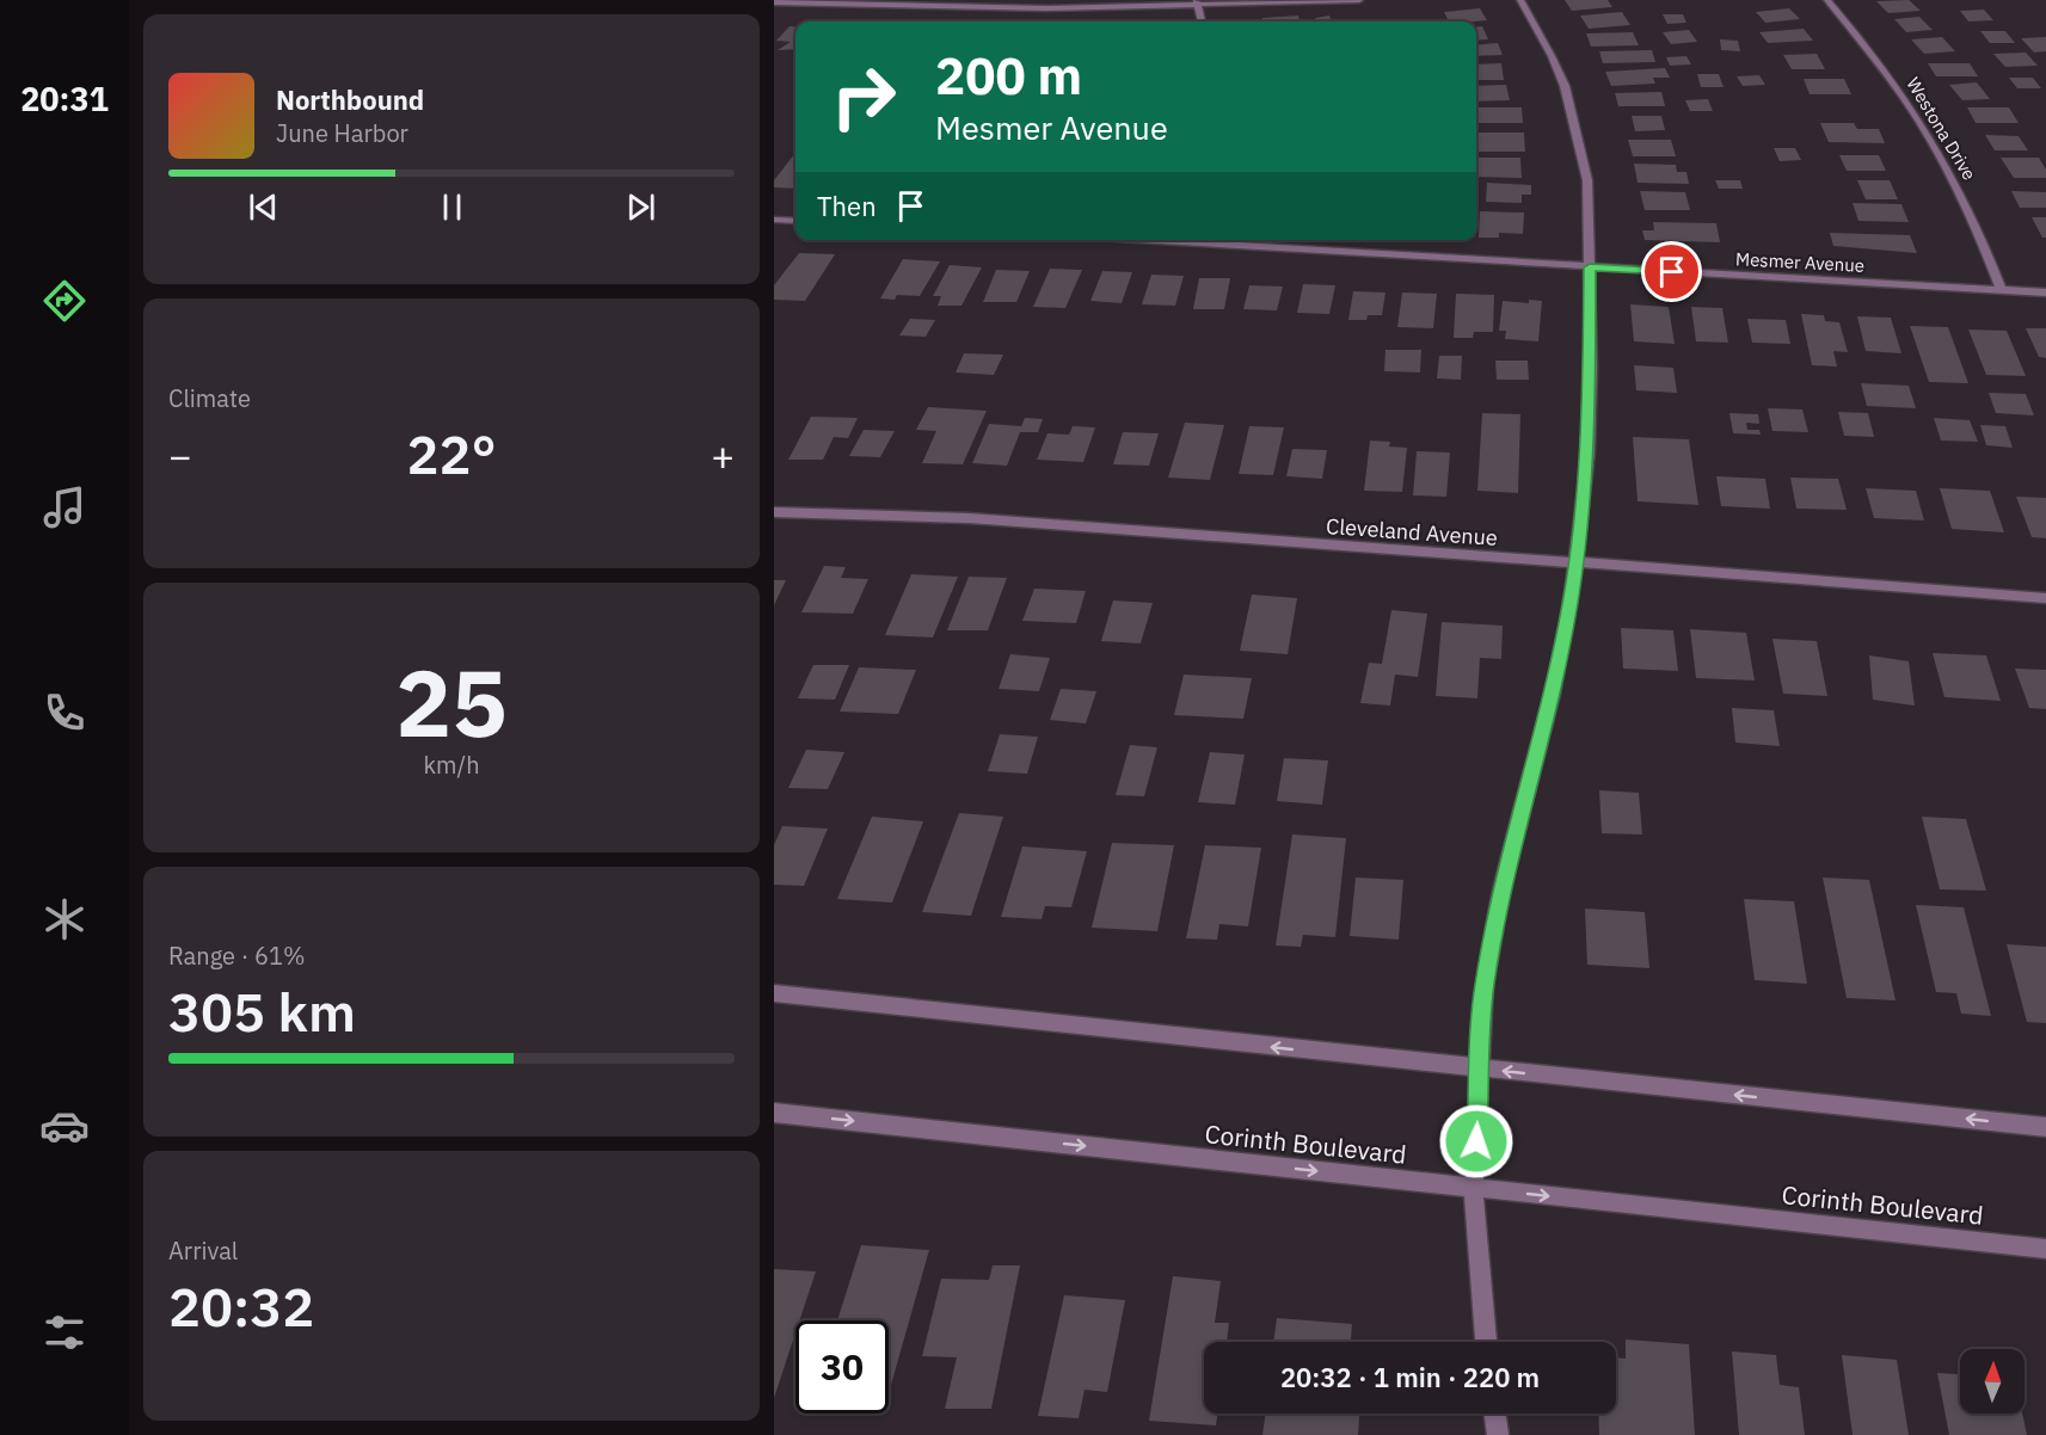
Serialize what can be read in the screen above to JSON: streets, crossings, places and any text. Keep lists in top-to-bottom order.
{
  "streets": {
    "street": [
      "Westona Drive",
      "Mesmer Avenue",
      "Cleveland Avenue",
      "Corinth Boulevard"
    ]
  },
  "crossings": [
    ["Westona Drive", "Mesmer Avenue"]
  ],
  "north": "top",
  "page": {
    "tabs": "20:31",
    "turn": ["200 m", "Mesmer Avenue"],
    "song": ["Northbound", "June Harbor"],
    "then": "Then",
    "tile": [
      "Climate",
      ["25", "km/h"],
      ["Range · 61%", "305 km"],
      ["Arrival", "20:32"]
    ],
    "heat": ["−", "22°", "+"],
    "limit": "30",
    "trip": "20:32 · 1 min · 220 m"
  }
}
